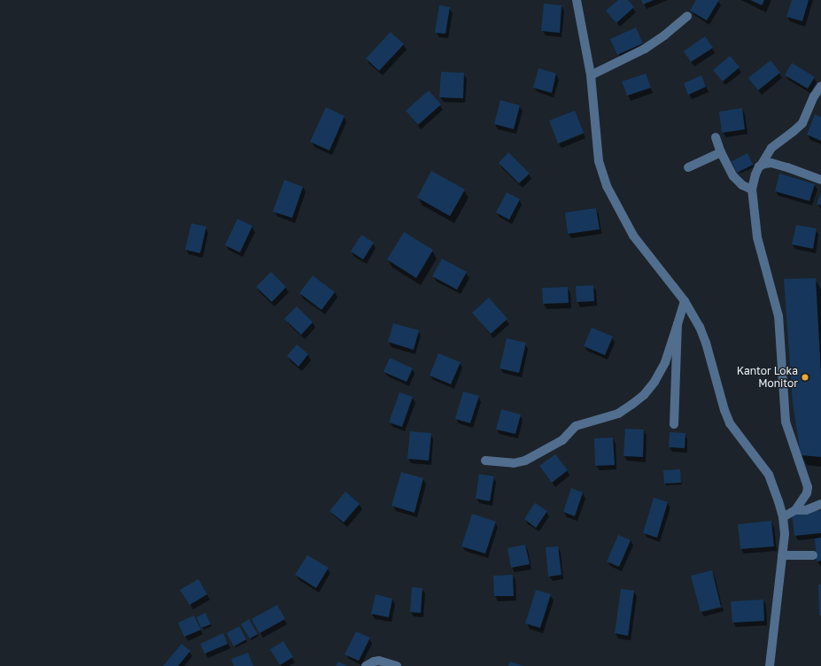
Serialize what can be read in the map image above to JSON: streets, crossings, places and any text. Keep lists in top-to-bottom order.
{
  "places": ["Kantor Loka Monitor"]
}
